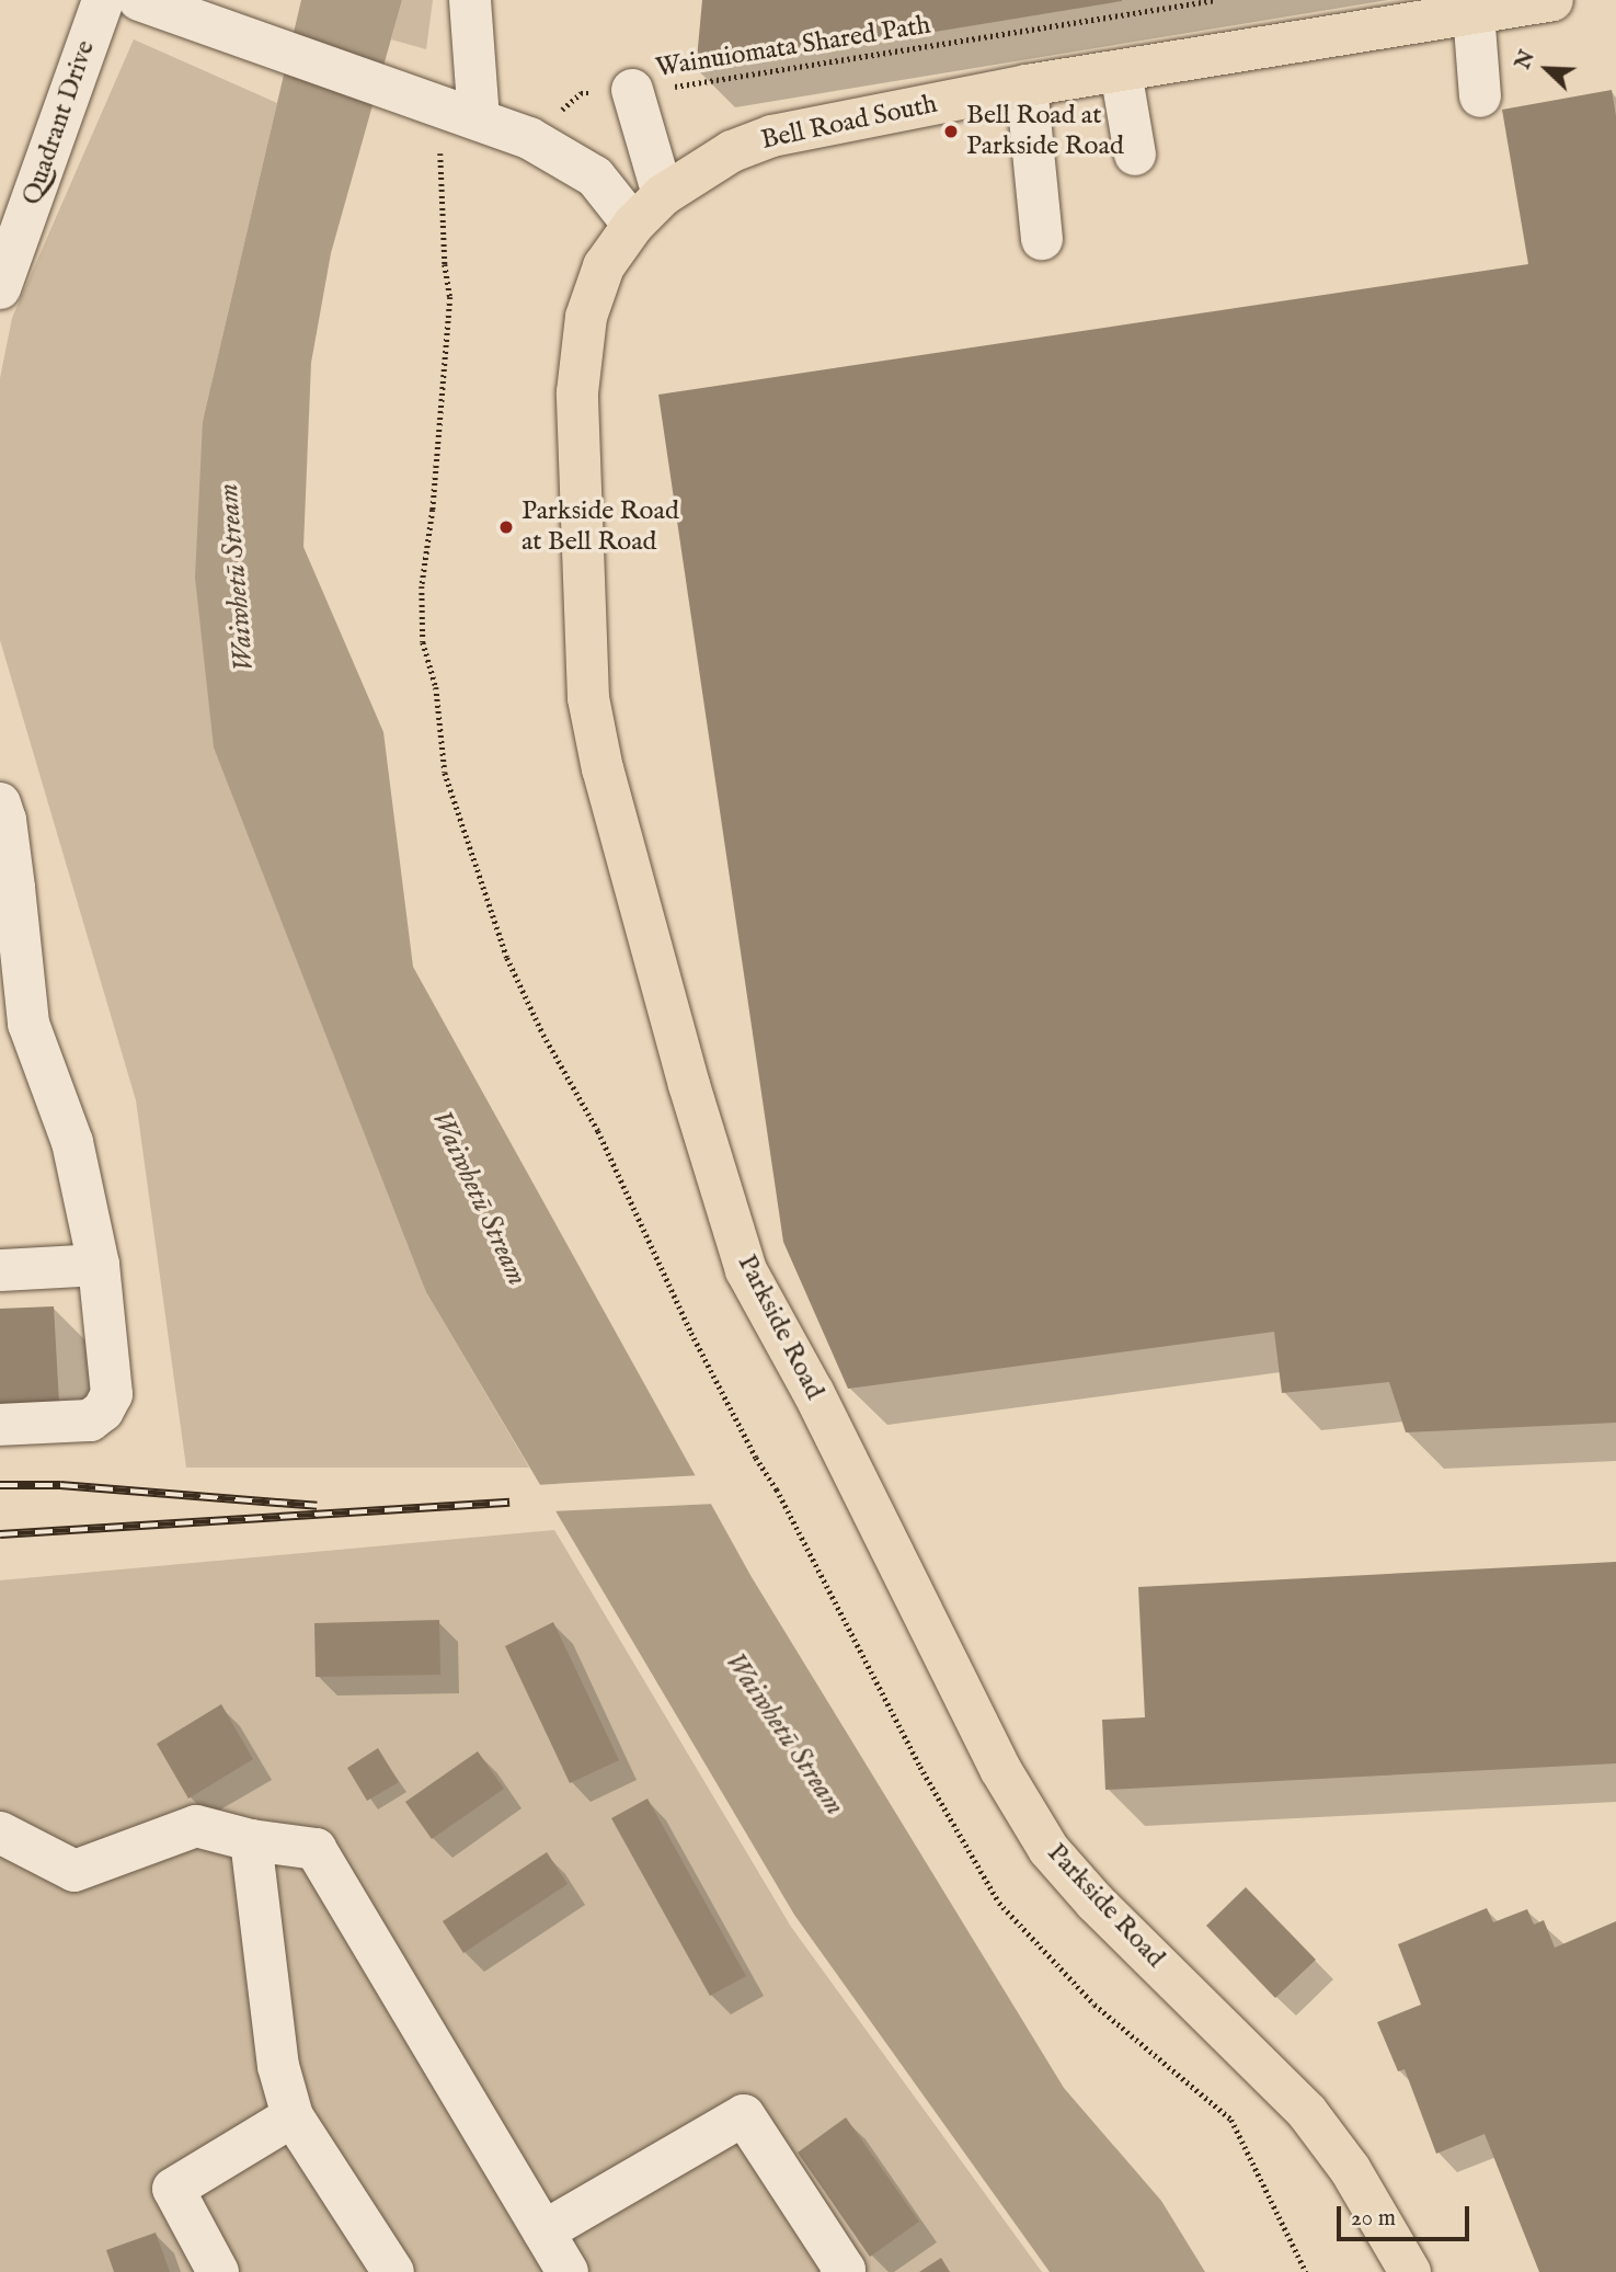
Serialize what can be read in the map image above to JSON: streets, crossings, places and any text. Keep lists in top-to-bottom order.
{
  "streets": {
    "main road": ["Bell Road South", "Parkside Road"],
    "street": ["Quadrant Drive"],
    "path": ["Wainuiomata Shared Path"]
  },
  "crossings": [
    ["Bell Road South", "Parkside Road"]
  ],
  "water": ["Waiwhetū Stream"],
  "places": ["Bell Road at Parkside Road", "Parkside Road at Bell Road"],
  "scale_bar": "20 m",
  "north": "top left"
}
